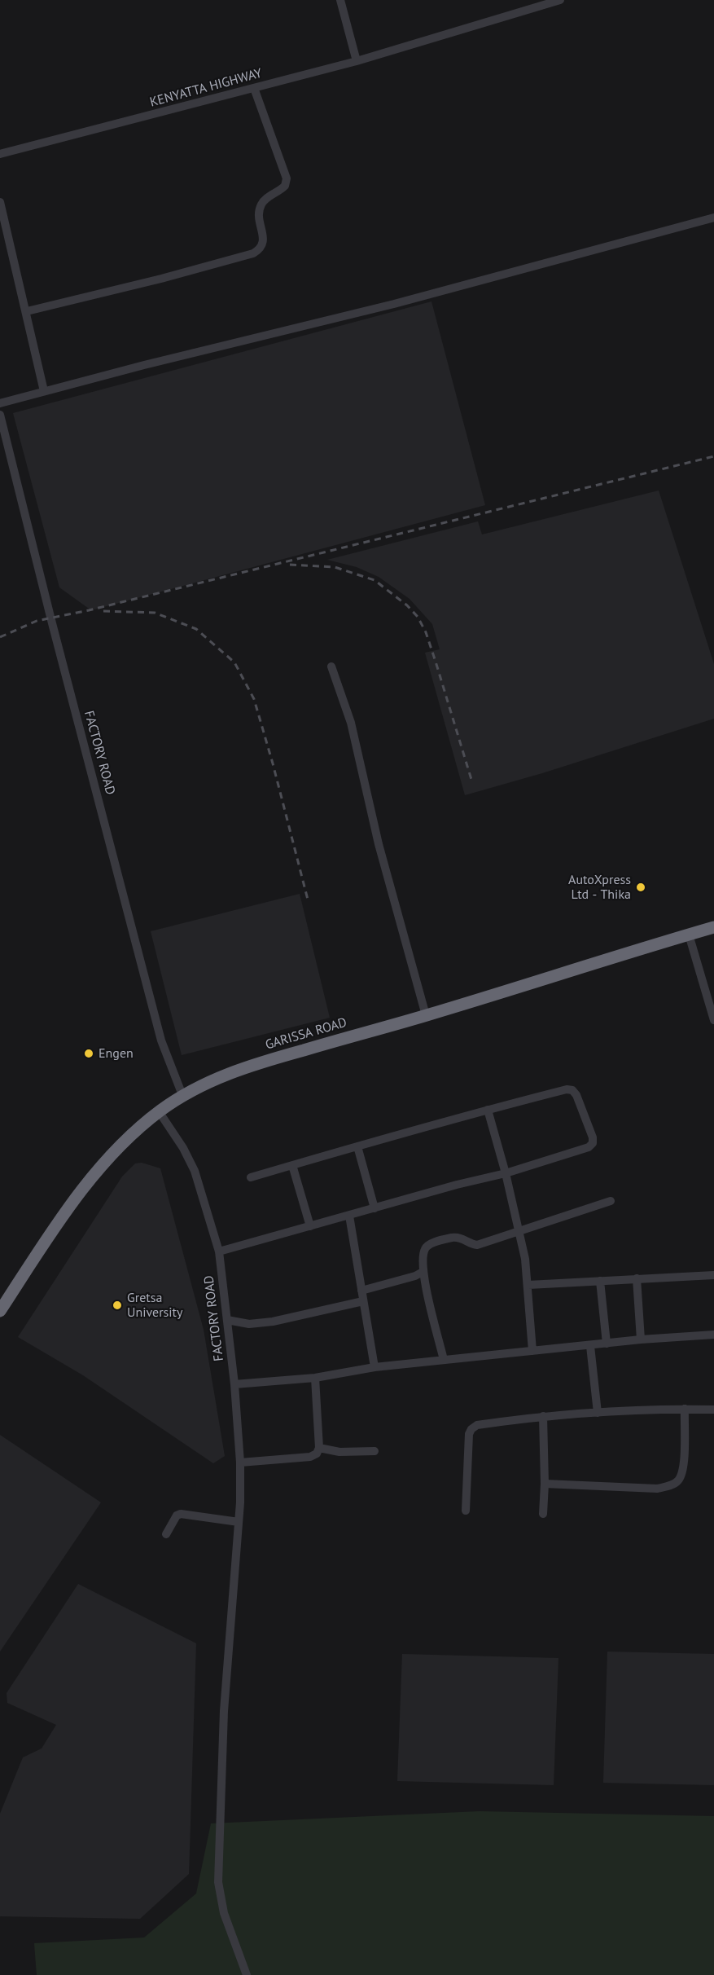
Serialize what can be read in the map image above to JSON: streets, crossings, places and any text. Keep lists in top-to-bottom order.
{
  "streets": {
    "highway": ["GARISSA ROAD"],
    "street": ["KENYATTA HIGHWAY", "FACTORY ROAD"]
  },
  "crossings": [
    ["FACTORY ROAD", "GARISSA ROAD"]
  ],
  "places": ["AutoXpress Ltd - Thika", "Engen", "Gretsa University"]
}
